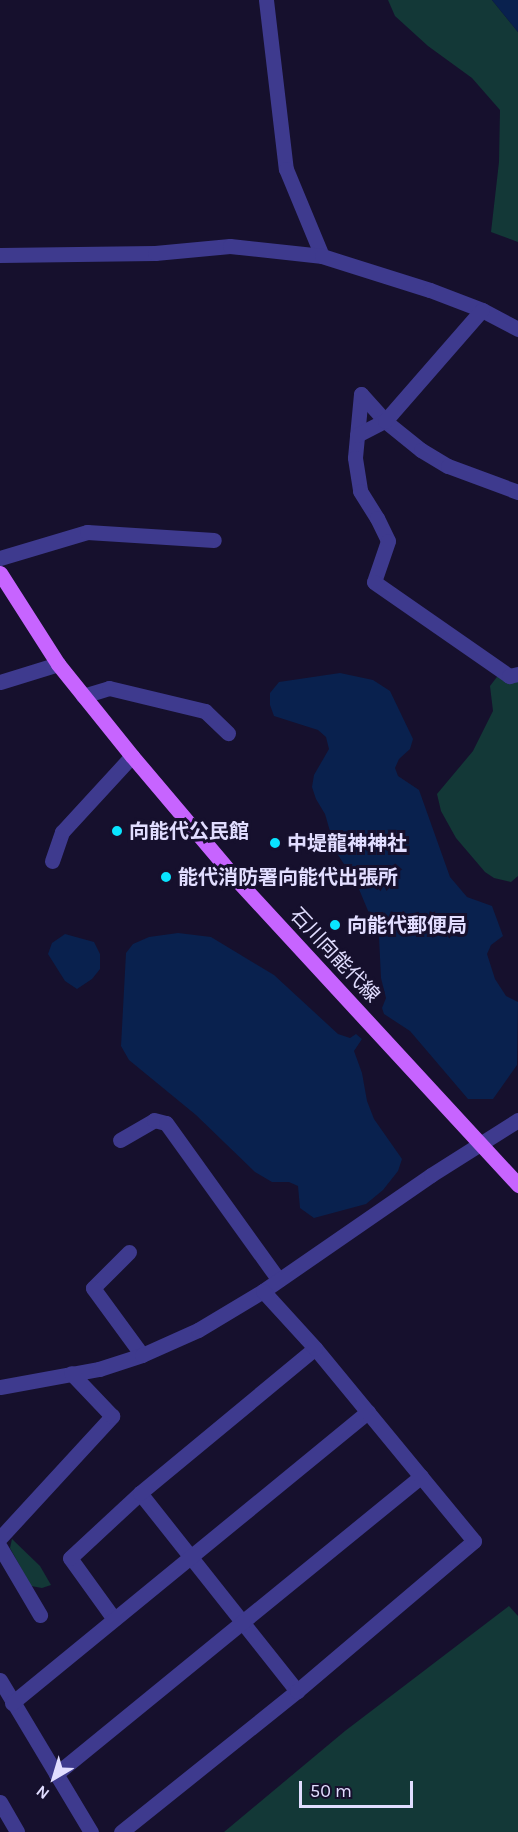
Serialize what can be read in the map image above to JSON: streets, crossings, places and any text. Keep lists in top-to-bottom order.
{
  "streets": {
    "main road": ["石川向能代線"]
  },
  "places": [
    "向能代公民館",
    "中堤龍神神社",
    "能代消防署向能代出張所",
    "向能代郵便局"
  ],
  "scale_bar": "50 m",
  "north": "bottom left"
}
